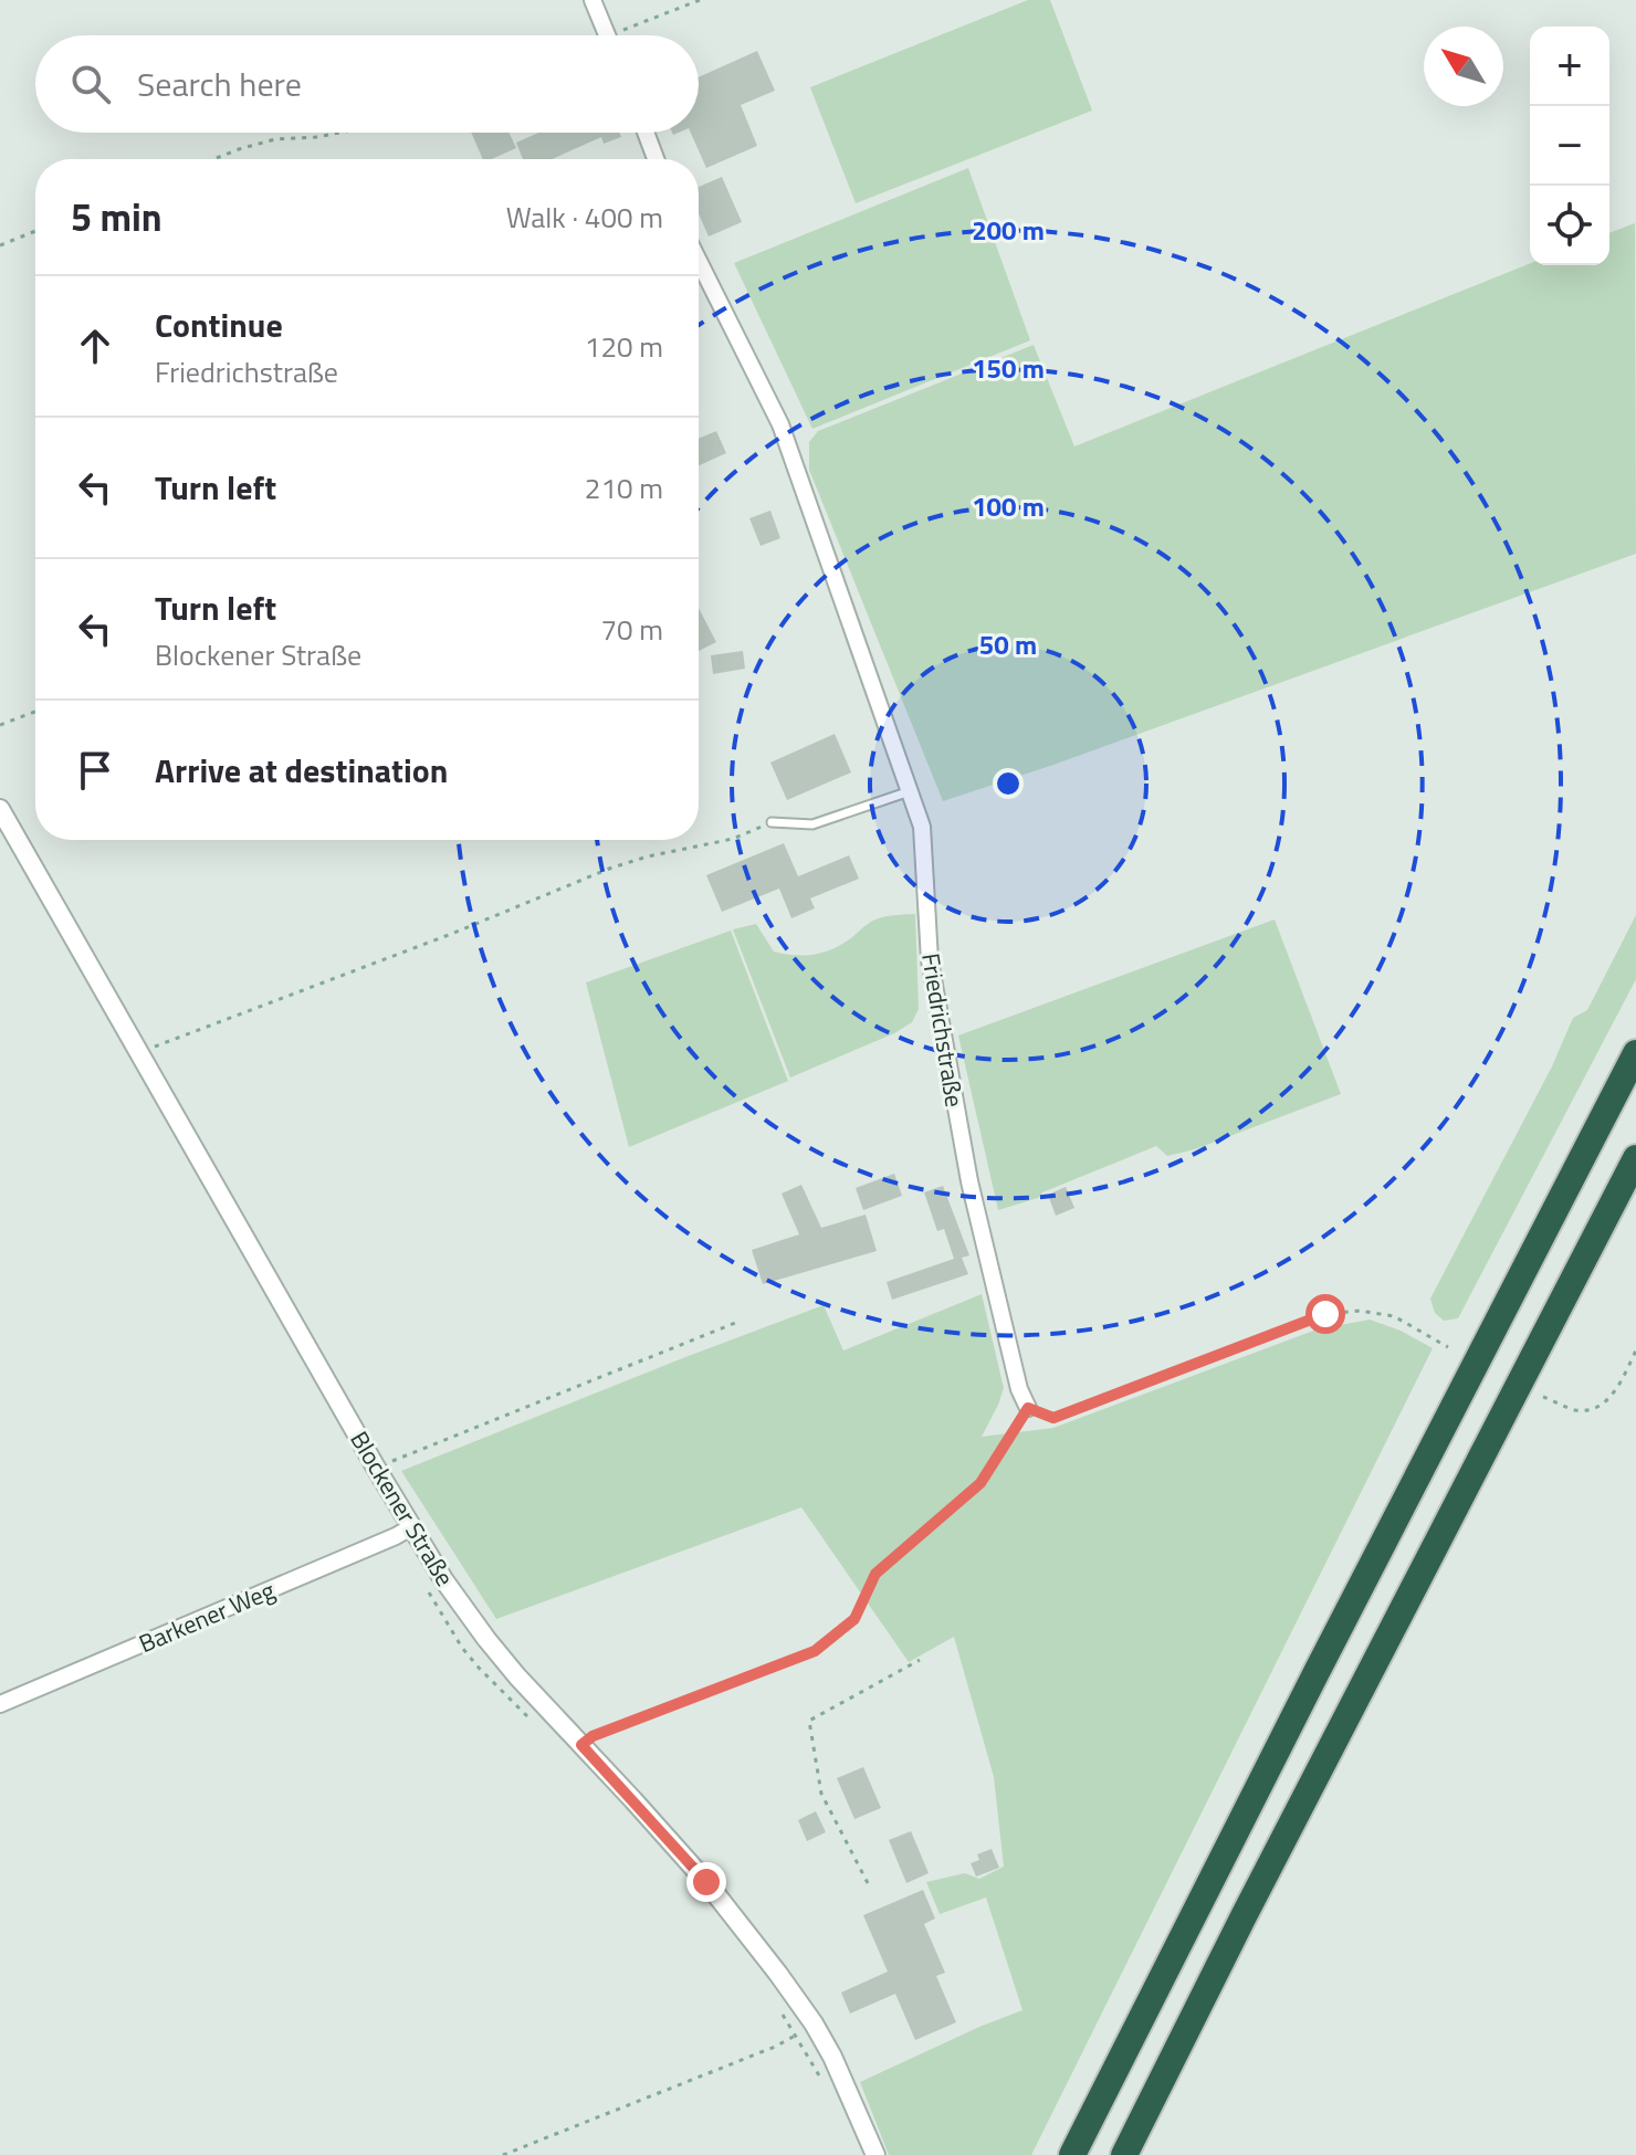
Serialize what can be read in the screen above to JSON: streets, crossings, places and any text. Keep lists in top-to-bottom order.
{
  "streets": {
    "street": ["Friedrichstraße", "Blockener Straße", "Barkener Weg"]
  },
  "crossings": [
    ["Blockener Straße", "Barkener Weg"]
  ],
  "north": "top left",
  "page": {
    "map_buttons": ["+", "−"],
    "search": "Search here",
    "heading": ["5 min", "Walk · 400 m"],
    "list": [
      ["Continue", "Friedrichstraße", "120 m"],
      ["Turn left", "210 m"],
      ["Turn left", "Blockener Straße", "70 m"],
      "Arrive at destination"
    ]
  },
  "rings": [
    "200 m",
    "150 m",
    "100 m",
    "50 m"
  ]
}
